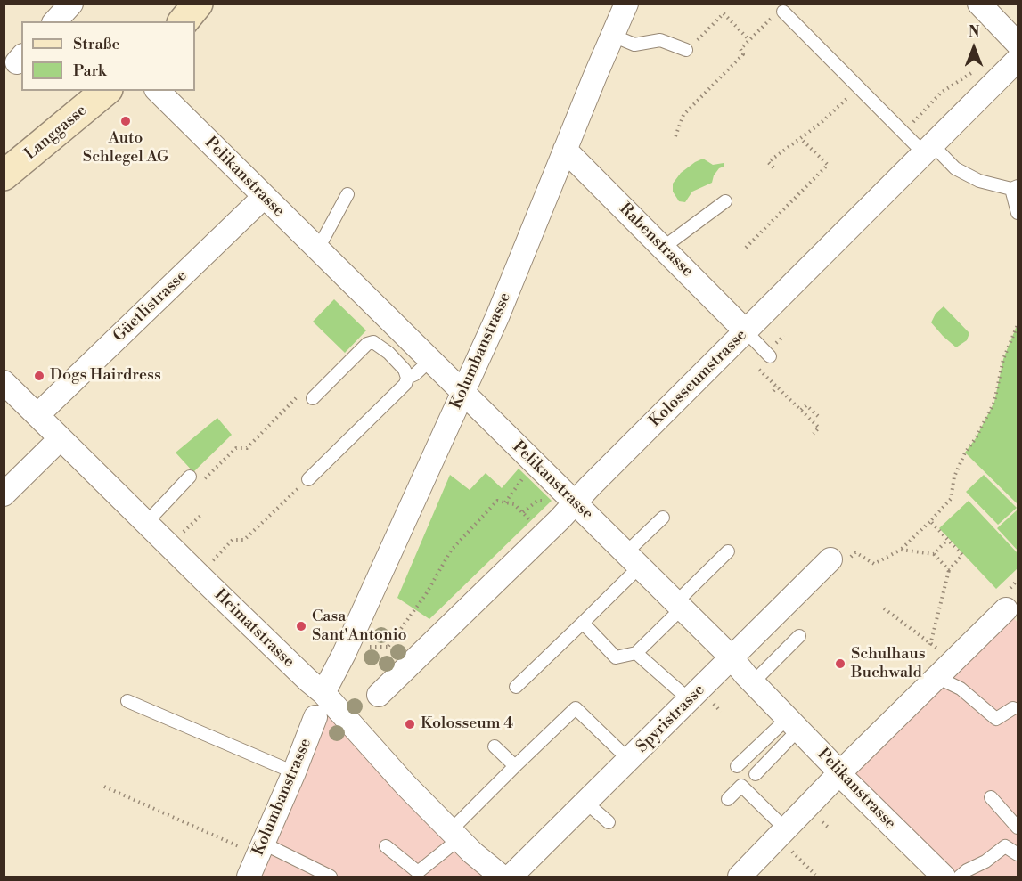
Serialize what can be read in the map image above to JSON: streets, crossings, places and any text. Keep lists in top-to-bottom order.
{
  "streets": {
    "main road": ["Langgasse"],
    "street": [
      "Pelikanstrasse",
      "Rabenstrasse",
      "Güetlistrasse",
      "Kolumbanstrasse",
      "Kolosseumstrasse",
      "Heimatstrasse",
      "Spyristrasse"
    ]
  },
  "crossings": [
    ["Pelikanstrasse", "Güetlistrasse"],
    ["Pelikanstrasse", "Kolumbanstrasse"],
    ["Pelikanstrasse", "Kolosseumstrasse"],
    ["Pelikanstrasse", "Spyristrasse"],
    ["Rabenstrasse", "Kolumbanstrasse"],
    ["Rabenstrasse", "Kolosseumstrasse"],
    ["Güetlistrasse", "Heimatstrasse"],
    ["Kolumbanstrasse", "Heimatstrasse"]
  ],
  "places": [
    "Auto Schlegel AG",
    "Dogs Hairdress",
    "Casa Sant'Antonio",
    "Schulhaus Buchwald",
    "Kolosseum 4"
  ],
  "legend": ["Straße", "Park"],
  "north": "top"
}
